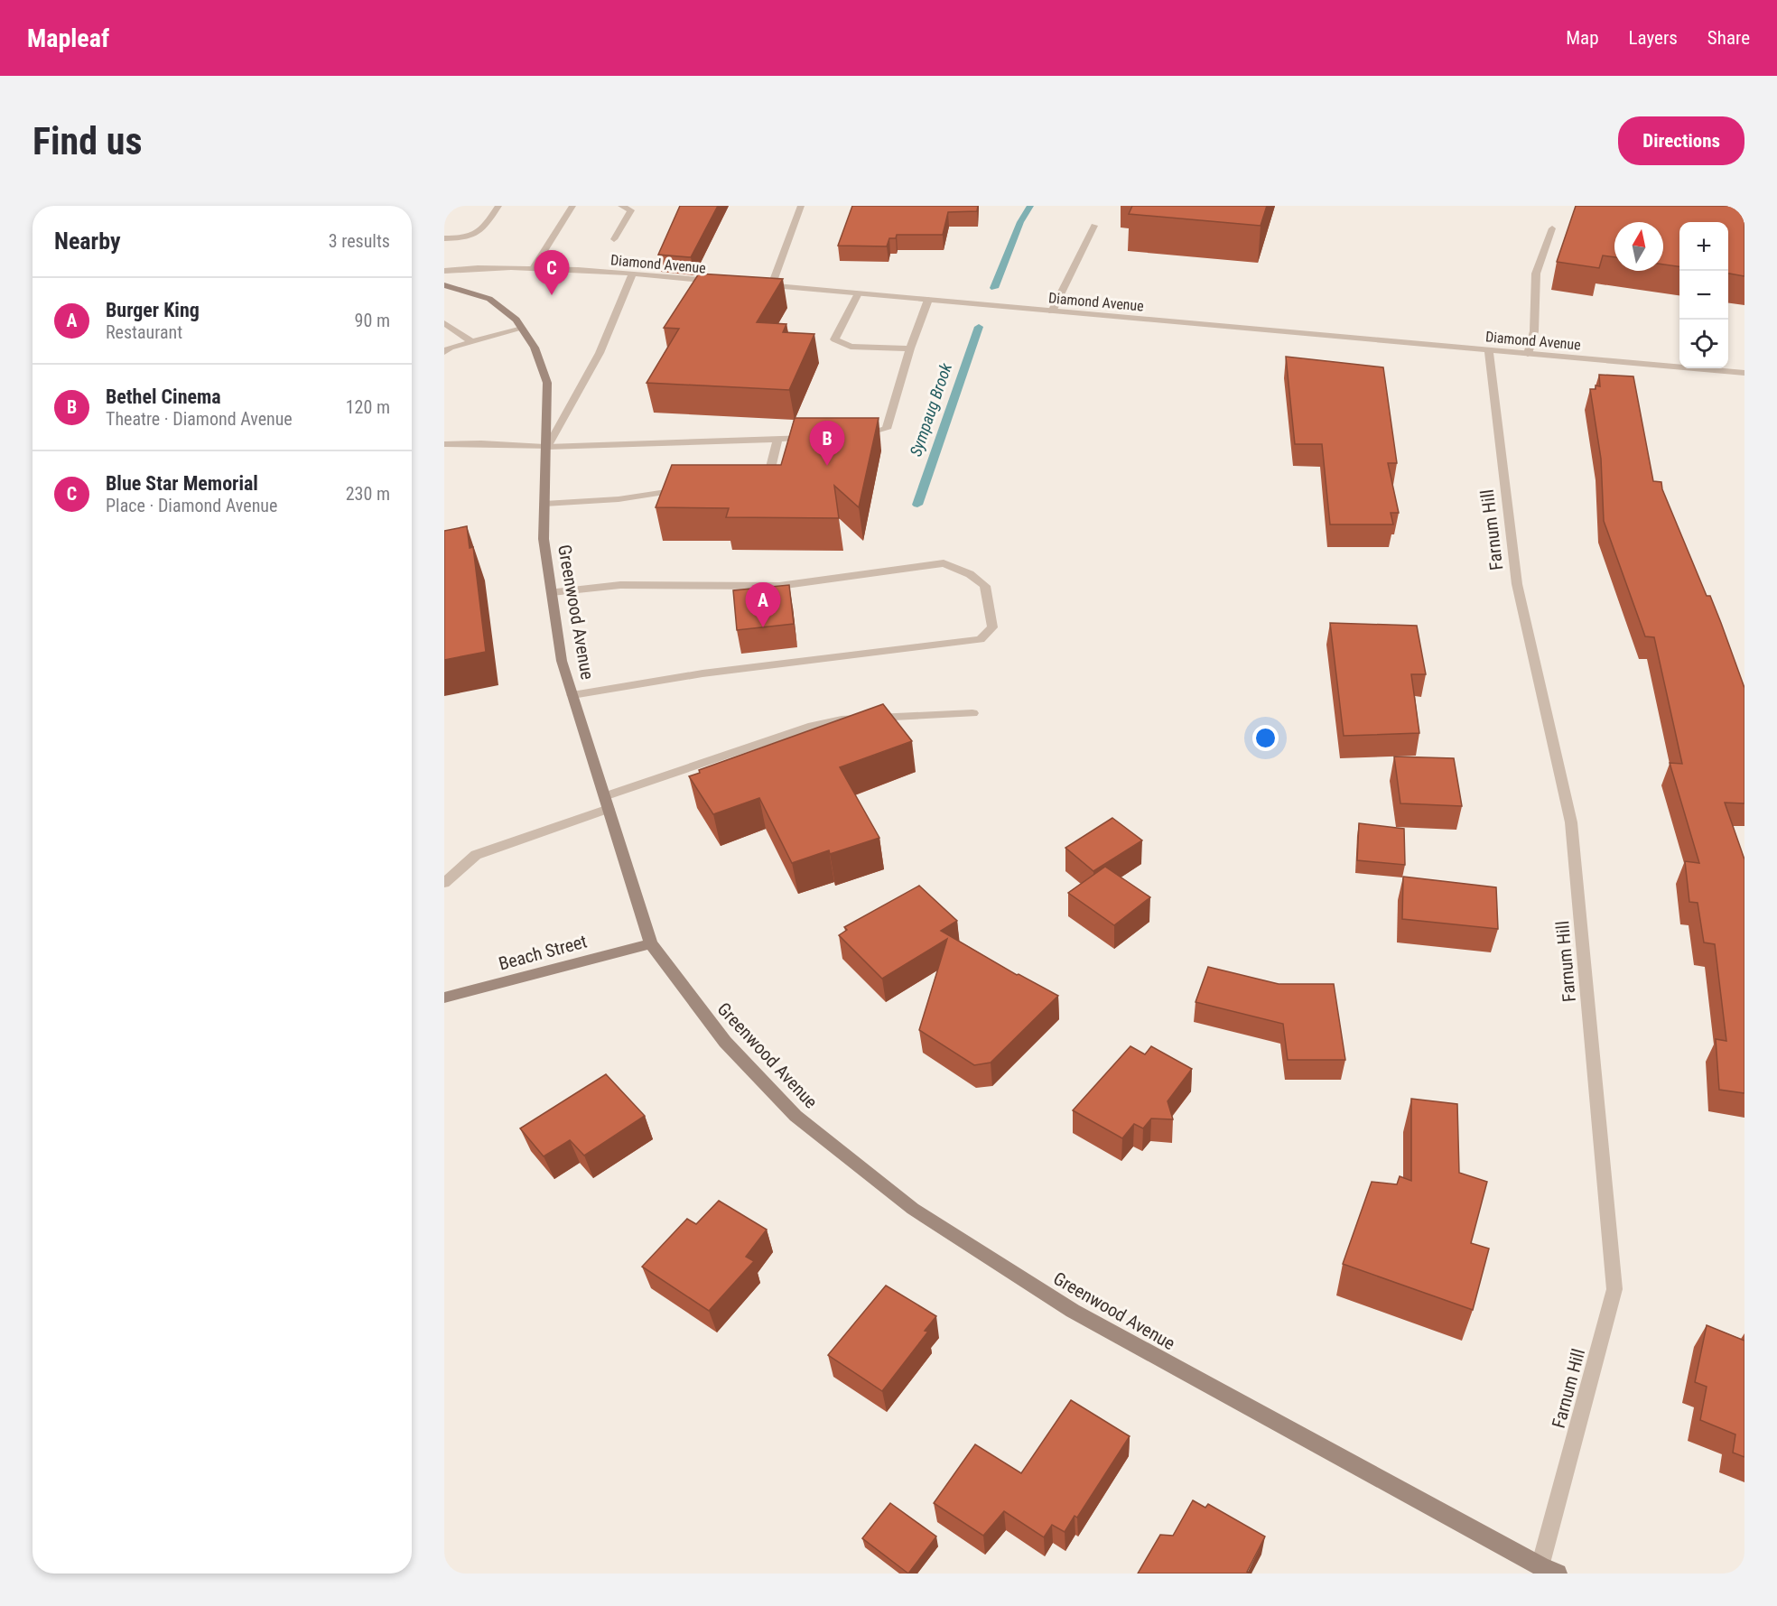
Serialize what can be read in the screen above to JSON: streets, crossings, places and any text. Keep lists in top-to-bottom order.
{
  "streets": {
    "main road": ["Greenwood Avenue", "Beach Street"],
    "street": ["Diamond Avenue", "Farnum Hill"]
  },
  "crossings": [
    ["Diamond Avenue", "Farnum Hill"],
    ["Farnum Hill", "Greenwood Avenue"],
    ["Greenwood Avenue", "Beach Street"]
  ],
  "water": ["Sympaug Brook"],
  "north": "top",
  "page": {
    "header": "Mapleaf",
    "nav": ["Map", "Layers", "Share"],
    "buttons": "Directions",
    "title": "Find us",
    "heading": ["Nearby", "3 results"],
    "map_buttons": ["+", "−"],
    "pins": ["C", "B", "A"],
    "list": [
      {
        "mark": "A",
        "name": "Burger King",
        "note": "Restaurant",
        "value": "90 m"
      },
      {
        "mark": "B",
        "name": "Bethel Cinema",
        "note": "Theatre · Diamond Avenue",
        "value": "120 m"
      },
      {
        "mark": "C",
        "name": "Blue Star Memorial",
        "note": "Place · Diamond Avenue",
        "value": "230 m"
      }
    ]
  }
}
